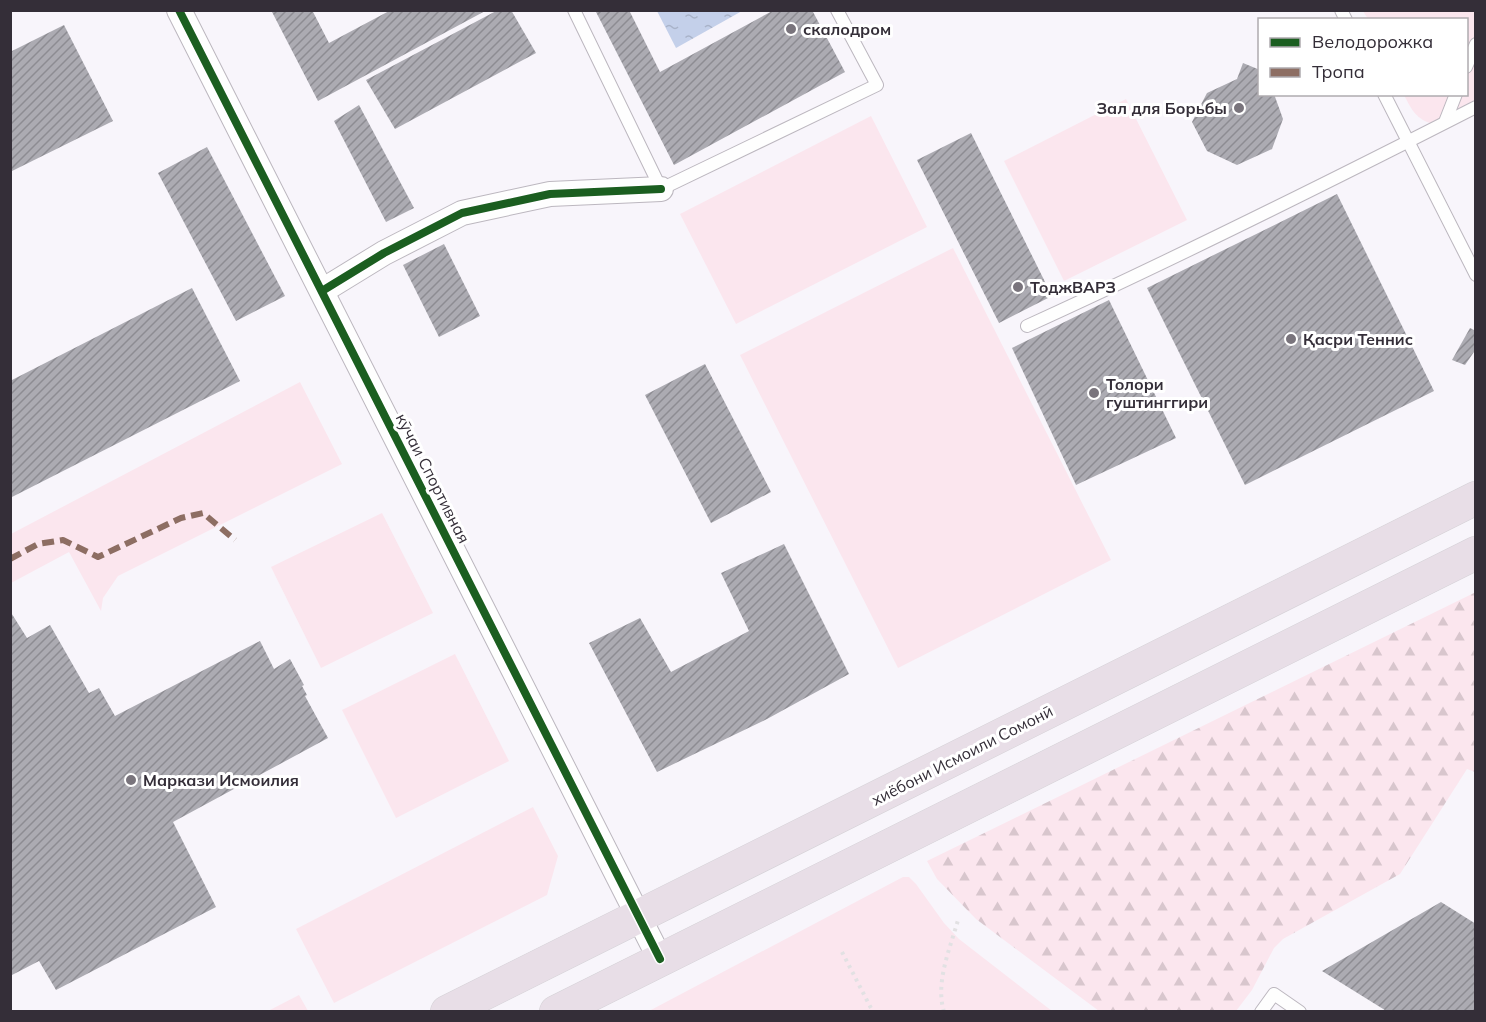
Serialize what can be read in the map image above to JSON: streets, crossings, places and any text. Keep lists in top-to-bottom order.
{
  "streets": {
    "highway": ["хиёбони Исмоили Сомонӣ"],
    "street": ["кӯчаи Спортивная"]
  },
  "crossings": [
    ["кӯчаи Спортивная", "хиёбони Исмоили Сомонӣ"]
  ],
  "places": [
    "скалодром",
    "Зал для Борьбы",
    "ТоджВАРЗ",
    "Қасри Теннис",
    "Толори гуштинггири",
    "Маркази Исмоилия"
  ],
  "legend": ["Велодорожка", "Тропа"]
}
